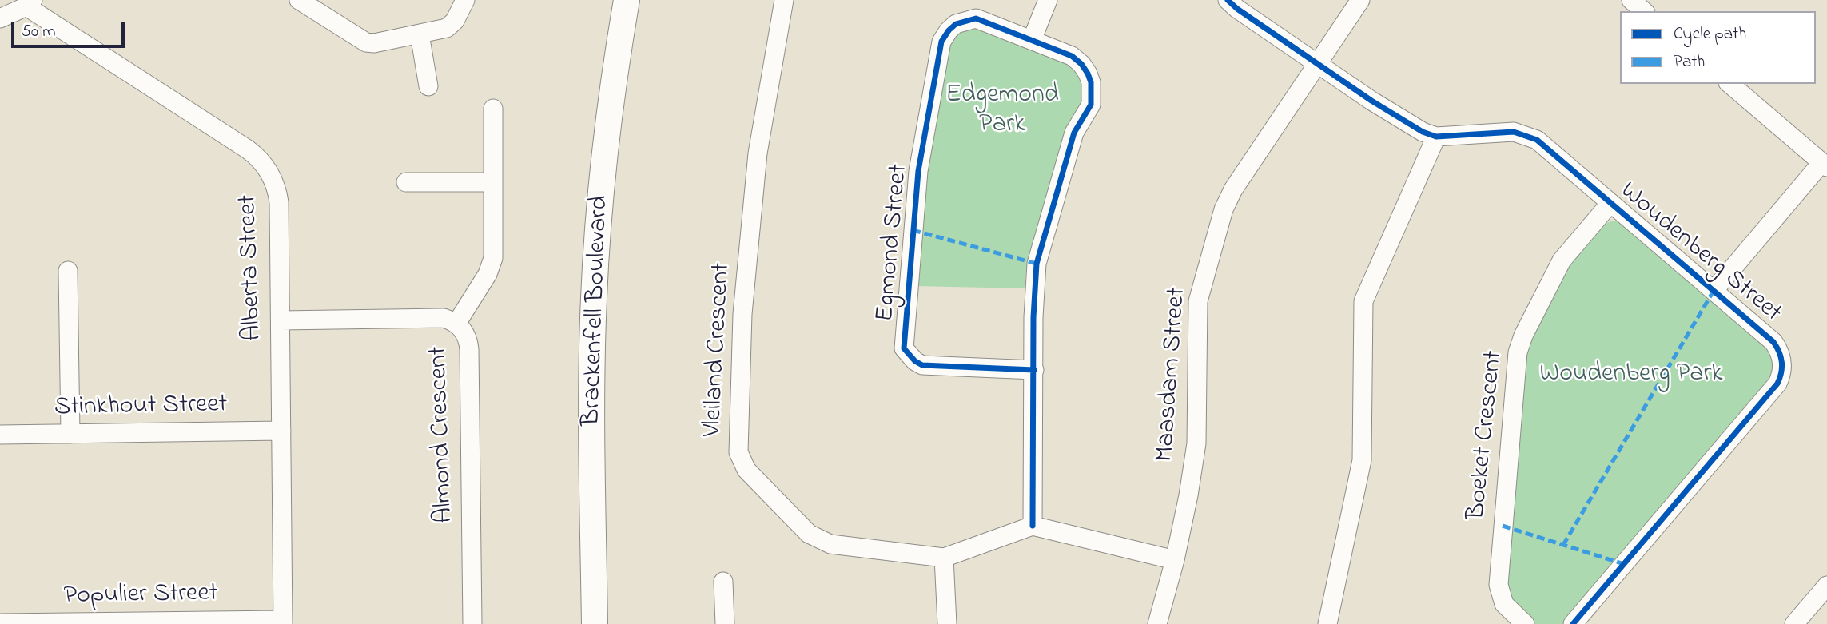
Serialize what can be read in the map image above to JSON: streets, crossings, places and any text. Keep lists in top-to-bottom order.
{
  "streets": {
    "street": [
      "Egmond Street",
      "Woudenberg Street",
      "Alberta Street",
      "Brackenfell Boulevard",
      "Vleiland Crescent",
      "Maasdam Street",
      "Stinkhout Street",
      "Almond Crescent",
      "Boeket Crescent",
      "Populier Street"
    ]
  },
  "crossings": [
    ["Woudenberg Street", "Maasdam Street"],
    ["Woudenberg Street", "Boeket Crescent"],
    ["Alberta Street", "Stinkhout Street"],
    ["Alberta Street", "Almond Crescent"],
    ["Alberta Street", "Populier Street"]
  ],
  "parks": ["Edgemond Park", "Woudenberg Park"],
  "legend": ["Cycle path", "Path"],
  "scale_bar": "50 m"
}
